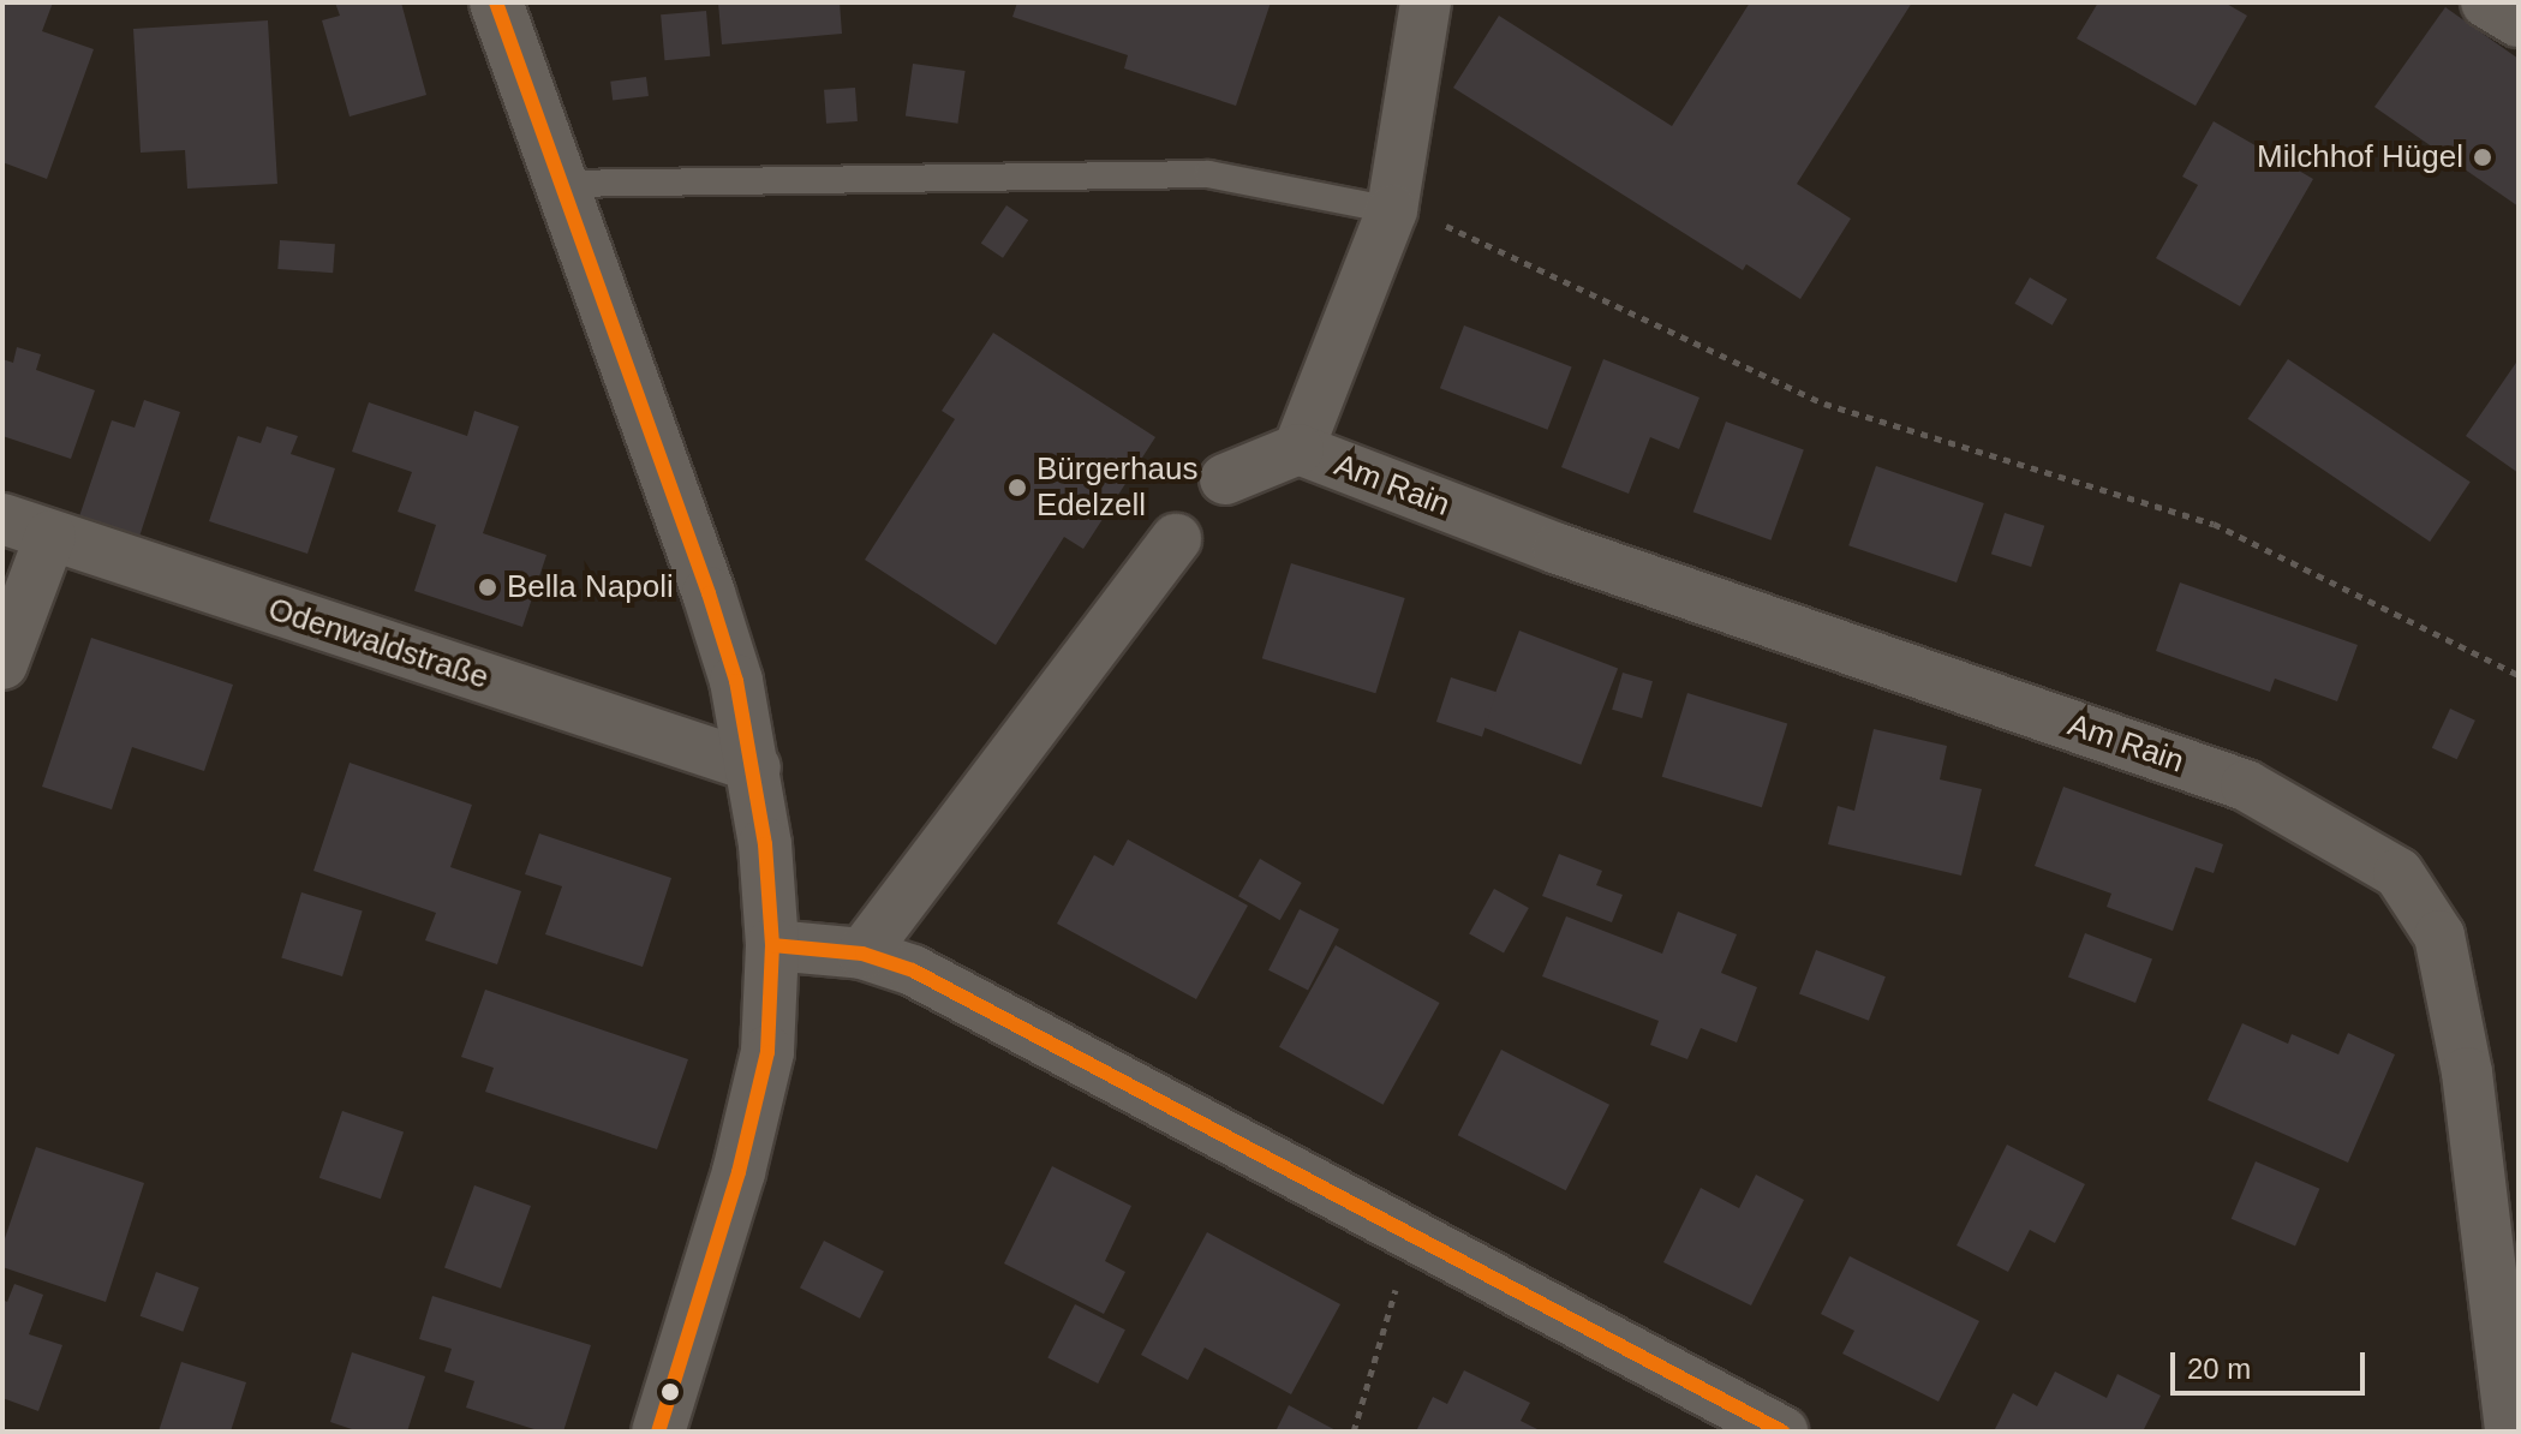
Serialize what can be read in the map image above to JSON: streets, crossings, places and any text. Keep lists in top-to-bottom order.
{
  "streets": {
    "street": ["Am Rain", "Odenwaldstraße"]
  },
  "places": ["Milchhof Hügel", "Bürgerhaus Edelzell", "Bella Napoli"],
  "scale_bar": "20 m"
}
